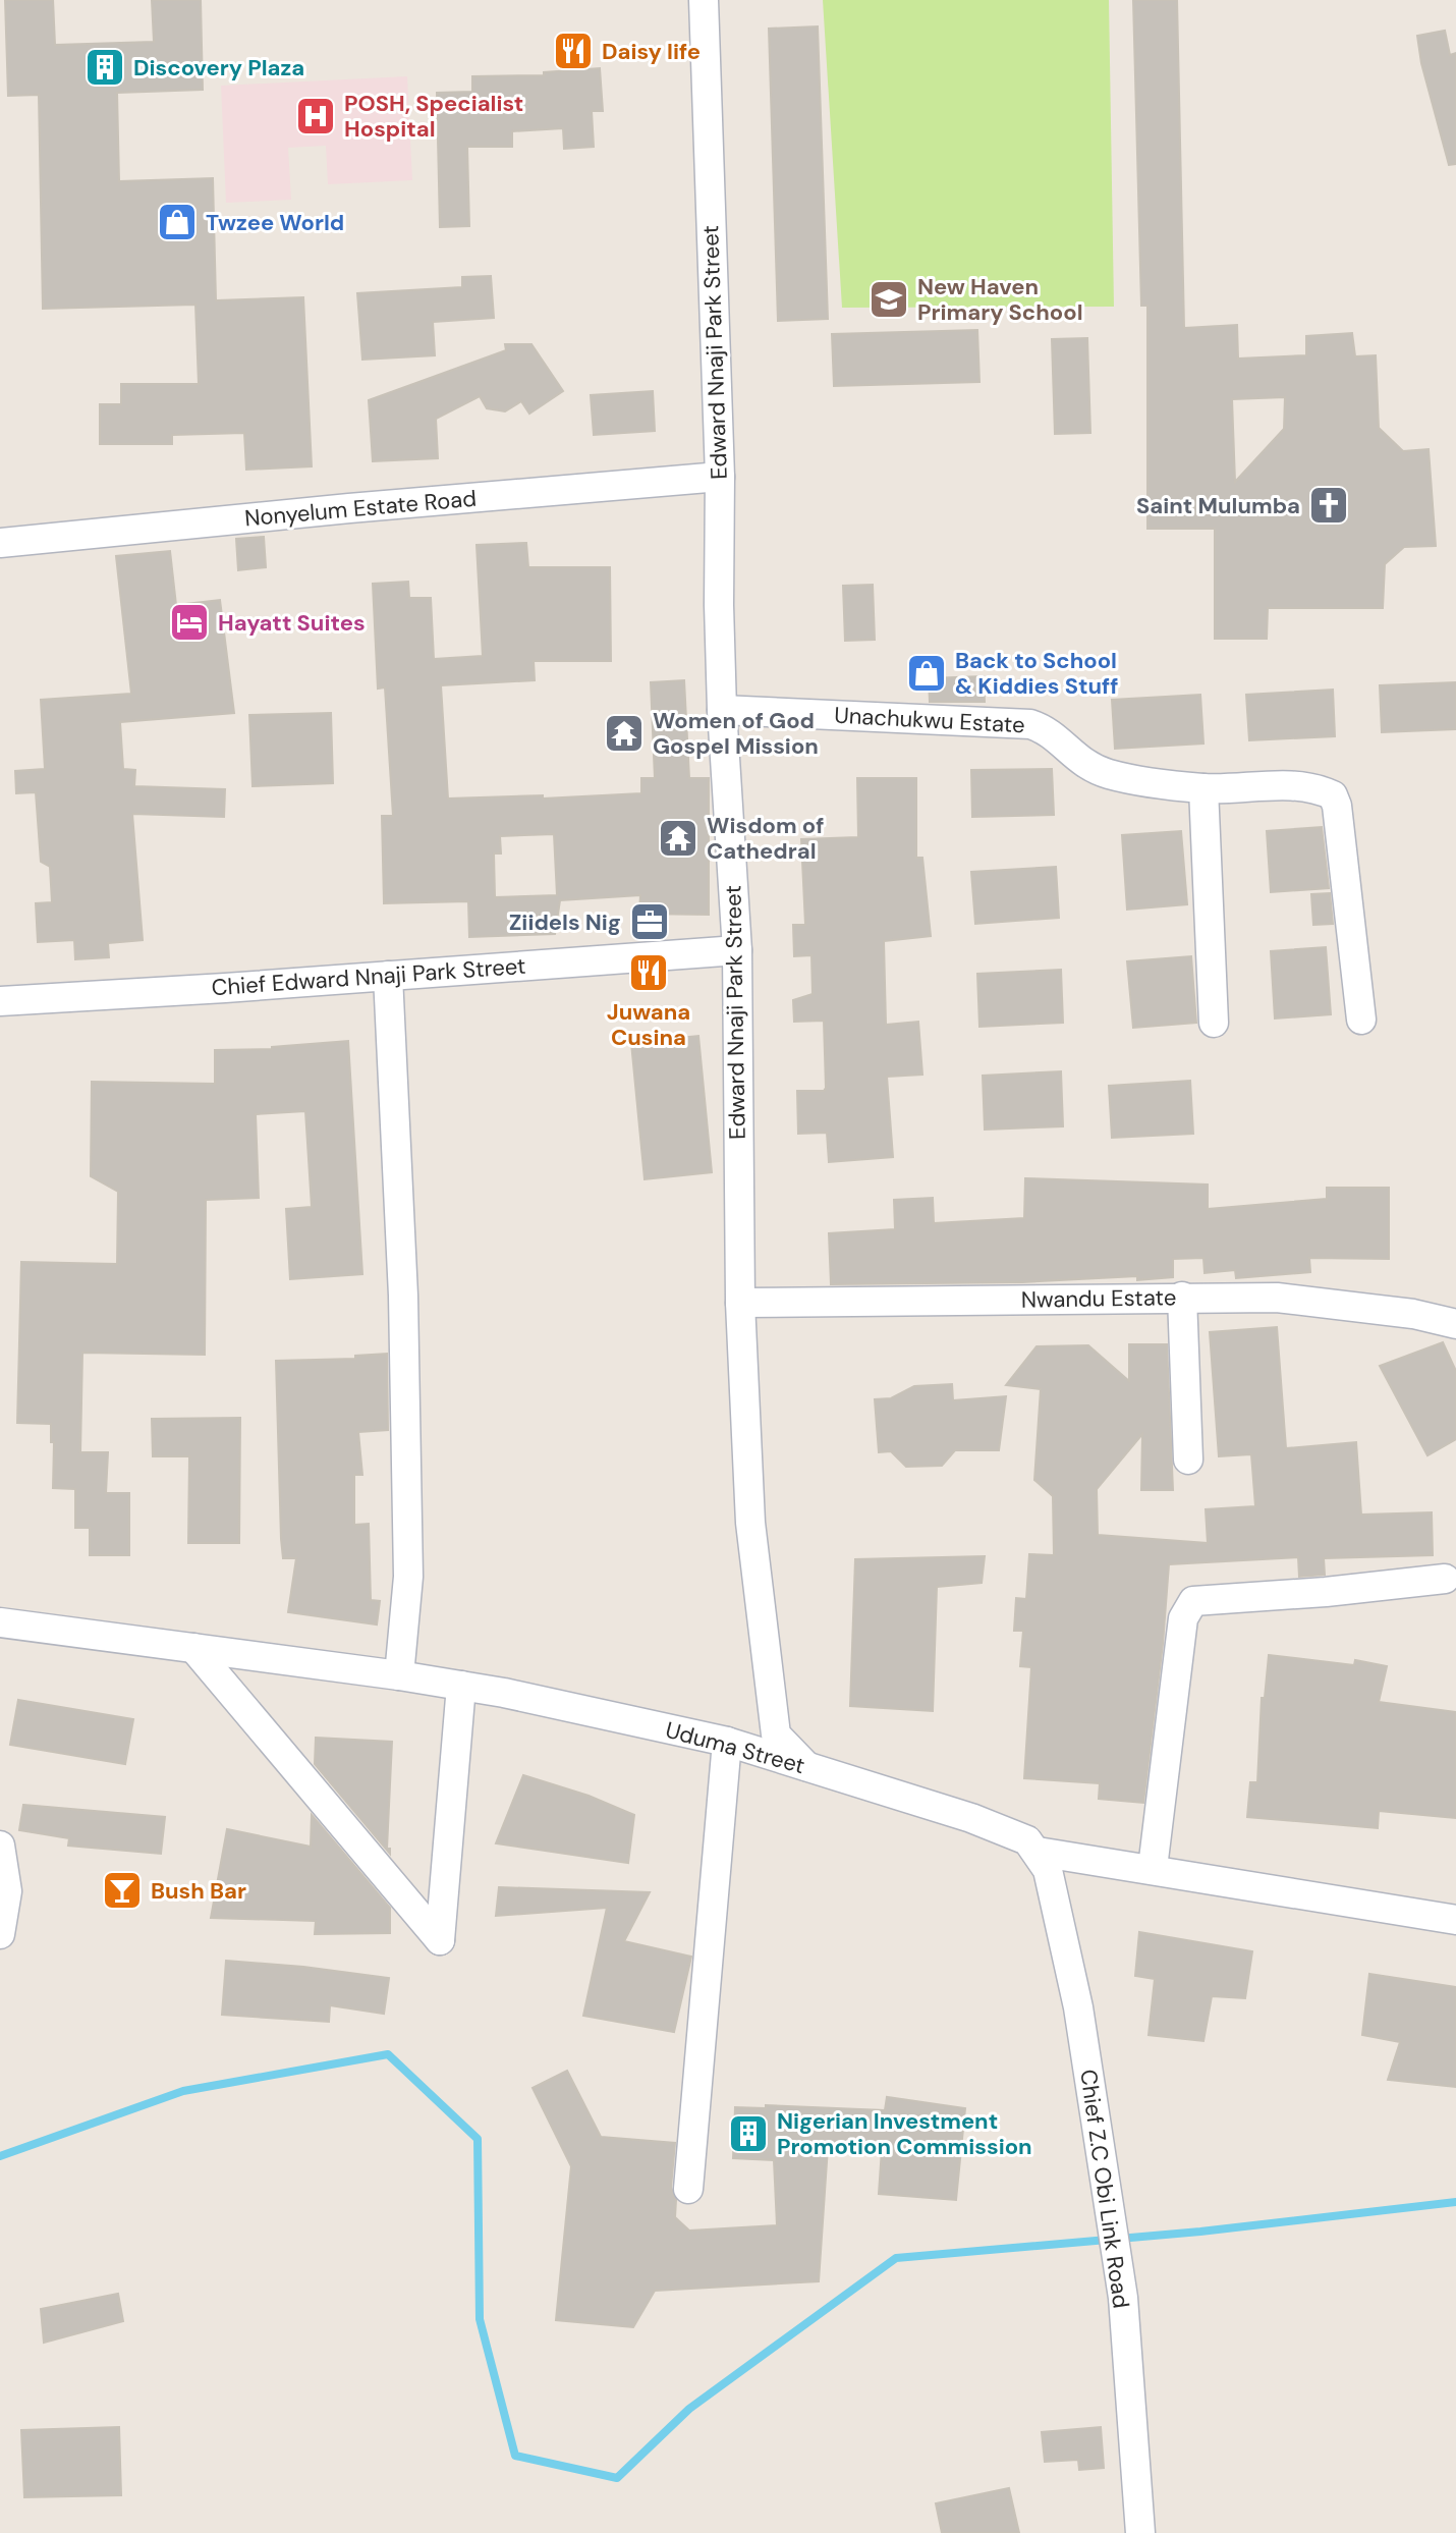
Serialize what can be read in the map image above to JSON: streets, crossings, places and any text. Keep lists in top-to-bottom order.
{
  "streets": {
    "street": [
      "Edward Nnaji Park Street",
      "Nonyelum Estate Road",
      "Unachukwu Estate",
      "Chief Edward Nnaji Park Street",
      "Nwandu Estate",
      "Uduma Street",
      "Chief Z.C Obi Link Road"
    ]
  },
  "crossings": [
    ["Edward Nnaji Park Street", "Nonyelum Estate Road"],
    ["Edward Nnaji Park Street", "Unachukwu Estate"],
    ["Edward Nnaji Park Street", "Chief Edward Nnaji Park Street"],
    ["Edward Nnaji Park Street", "Nwandu Estate"],
    ["Edward Nnaji Park Street", "Uduma Street"],
    ["Uduma Street", "Chief Z.C Obi Link Road"]
  ],
  "places": {
    "restaurant": ["Daisy life", "Juwana Cusina"],
    "building": ["Discovery Plaza", "Nigerian Investment Promotion Commission"],
    "hospital": ["POSH, Specialist Hospital"],
    "shop": ["Twzee World", "Back to School & Kiddies Stuff"],
    "school or university": ["New Haven Primary School"],
    "church": ["Saint Mulumba"],
    "hotel": ["Hayatt Suites"],
    "temple": ["Women of God Gospel Mission", "Wisdom of Cathedral"],
    "office": ["Ziidels Nig"],
    "bar": ["Bush Bar"]
  }
}
